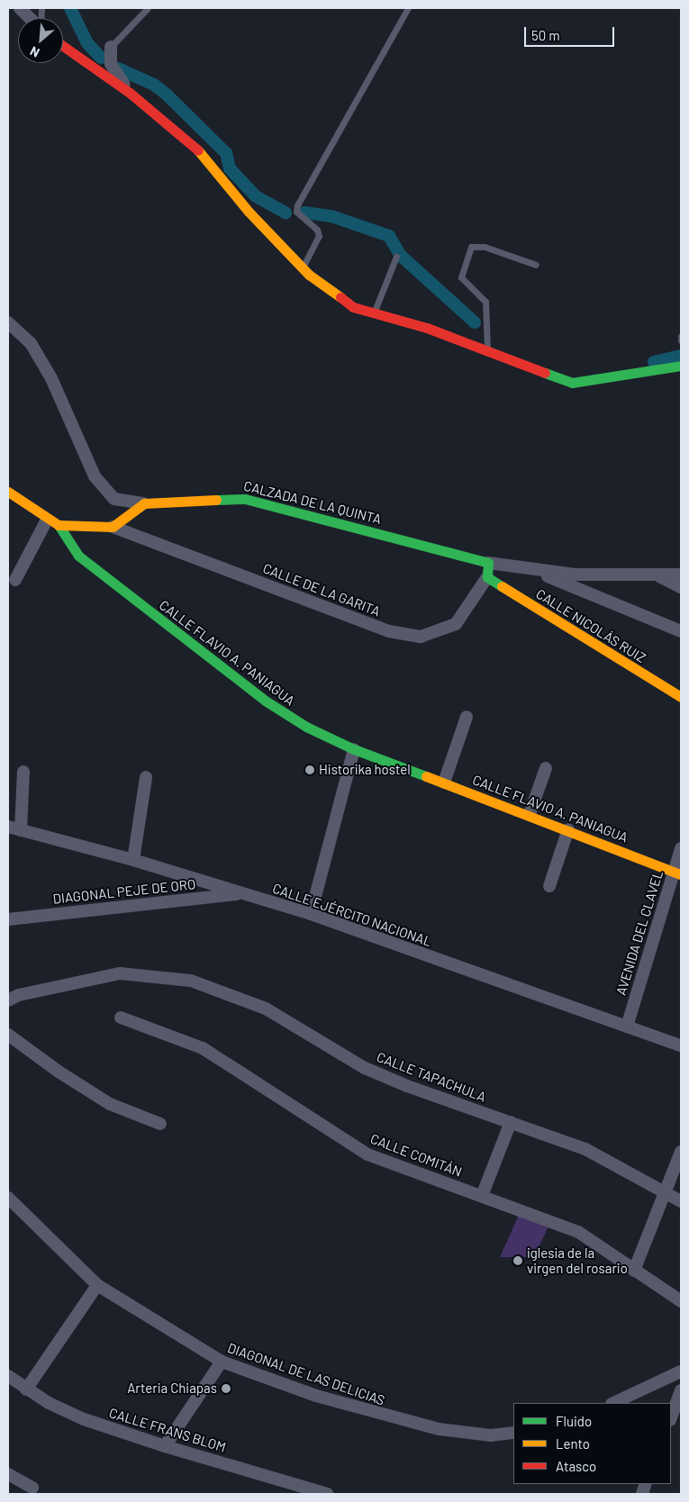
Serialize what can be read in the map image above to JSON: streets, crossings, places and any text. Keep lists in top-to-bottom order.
{
  "streets": {
    "street": [
      "CALZADA DE LA QUINTA",
      "CALLE DE LA GARITA",
      "CALLE NICOLÁS RUIZ",
      "CALLE FLAVIO A. PANIAGUA",
      "DIAGONAL PEJE DE ORO",
      "CALLE EJÉRCITO NACIONAL",
      "AVENIDA DEL CLAVEL",
      "CALLE TAPACHULA",
      "CALLE COMITÁN",
      "DIAGONAL DE LAS DELICIAS",
      "CALLE FRANS BLOM"
    ]
  },
  "crossings": [
    ["CALLE DE LA GARITA", "CALLE NICOLÁS RUIZ"],
    ["CALLE DE LA GARITA", "CALLE FLAVIO A. PANIAGUA"],
    ["CALLE FLAVIO A. PANIAGUA", "AVENIDA DEL CLAVEL"],
    ["DIAGONAL PEJE DE ORO", "CALLE EJÉRCITO NACIONAL"],
    ["CALLE EJÉRCITO NACIONAL", "AVENIDA DEL CLAVEL"]
  ],
  "places": ["Historika hostel", "iglesia de la virgen del rosario", "Arteria Chiapas"],
  "legend": ["Fluido", "Lento", "Atasco"],
  "scale_bar": "50 m",
  "north": "bottom left"
}
